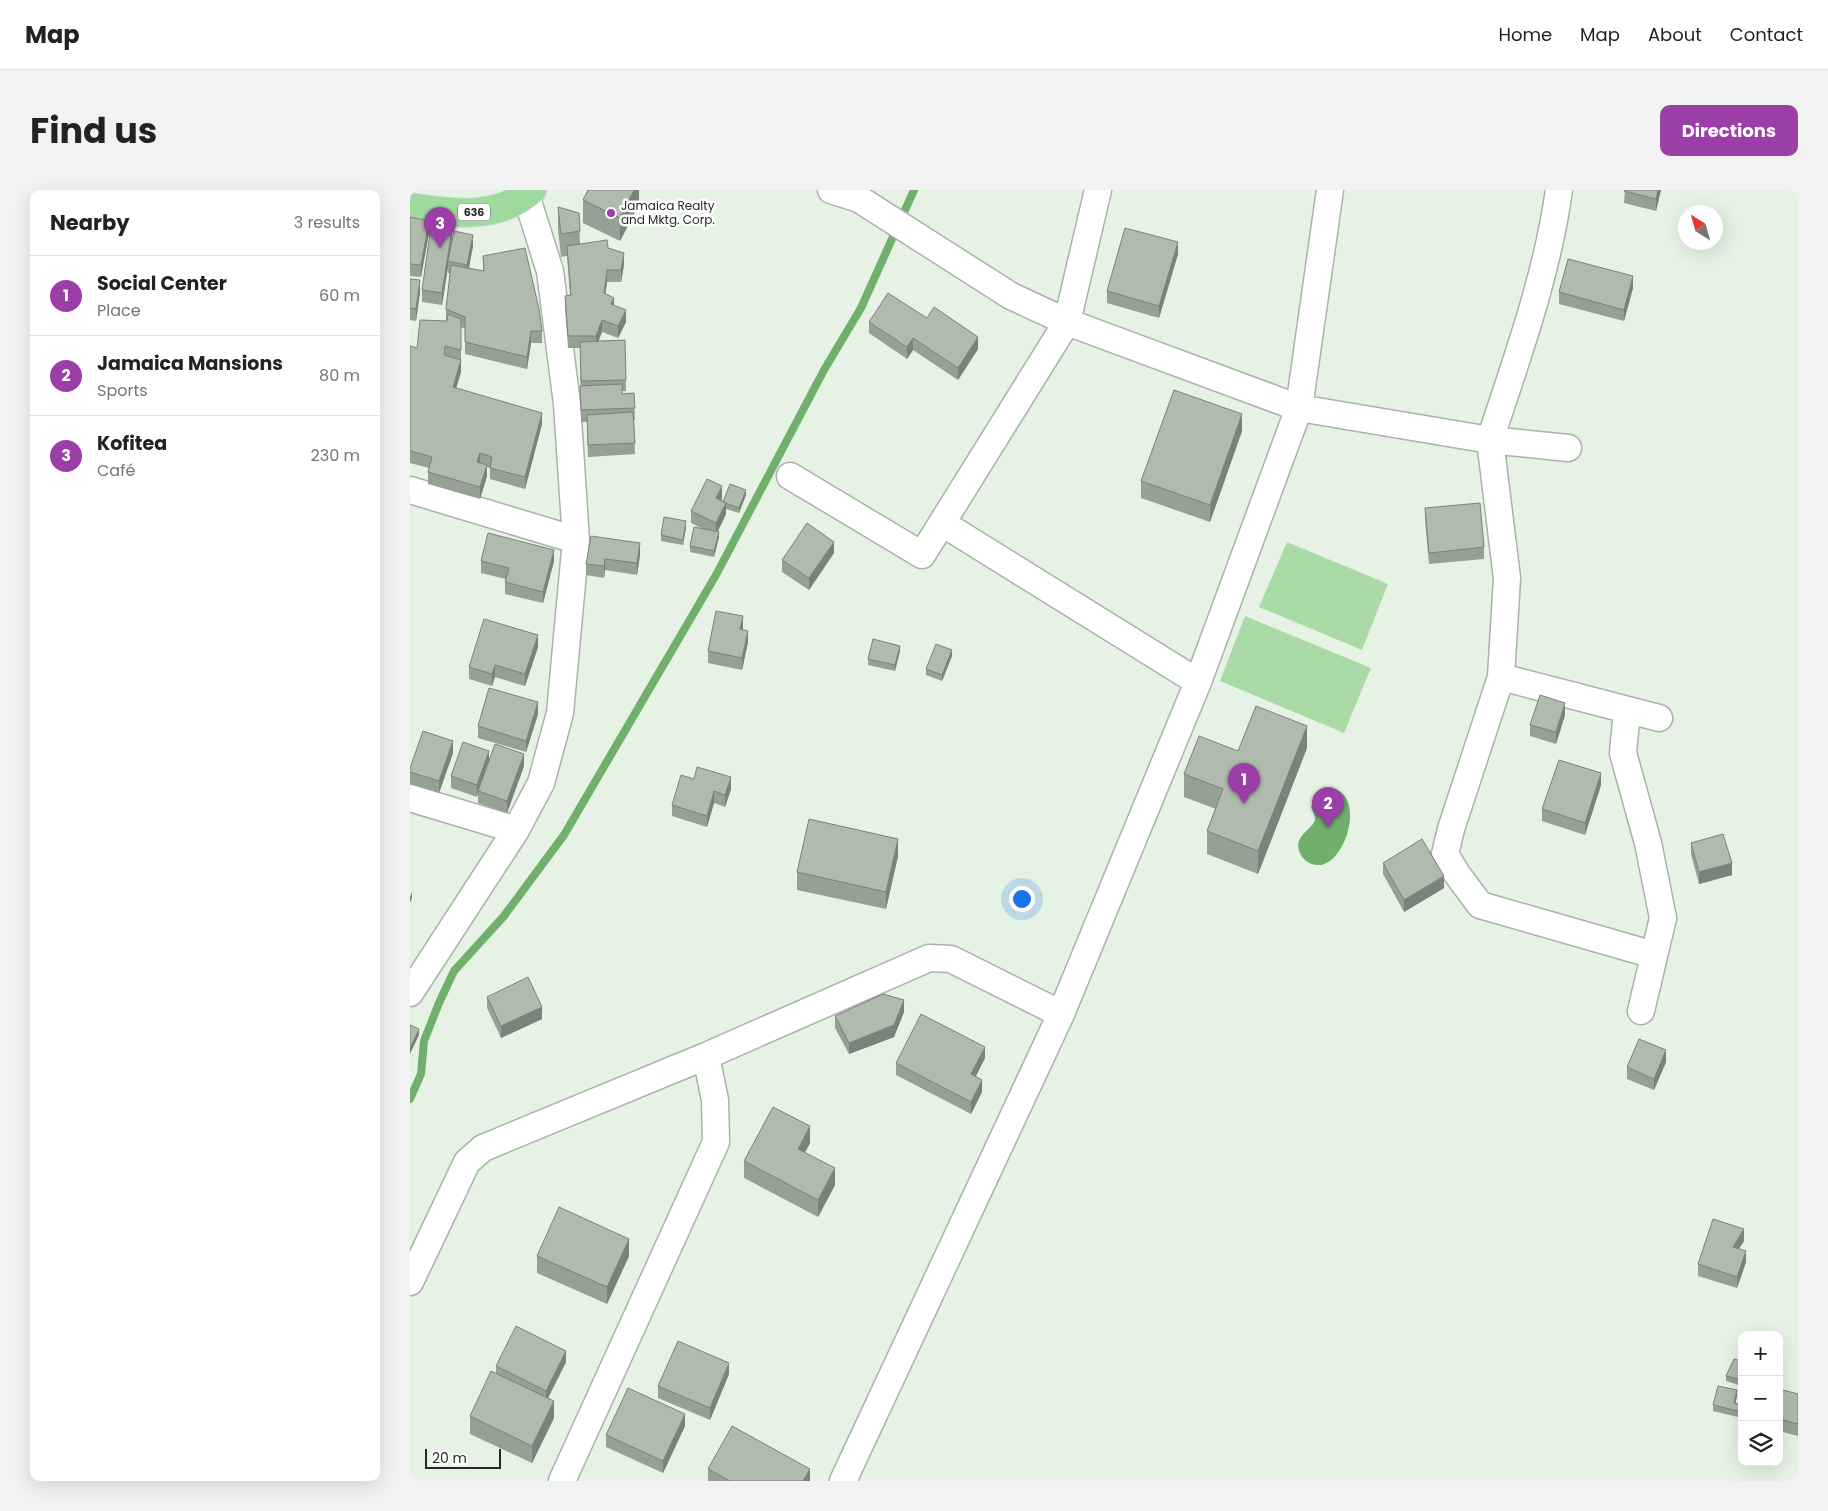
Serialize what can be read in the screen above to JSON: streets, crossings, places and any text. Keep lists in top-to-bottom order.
{
  "streets": {
    "main road": ["636"]
  },
  "places": ["Jamaica Realty and Mktg. Corp."],
  "scale_bar": "20 m",
  "north": "top left",
  "page": {
    "header": "Map",
    "nav": [
      "Home",
      "Map",
      "About",
      "Contact"
    ],
    "title": "Find us",
    "buttons": "Directions",
    "heading": ["Nearby", "3 results"],
    "pins": ["3", "1", "2"],
    "list": [
      {
        "mark": "1",
        "name": "Social Center",
        "note": "Place",
        "value": "60 m"
      },
      {
        "mark": "2",
        "name": "Jamaica Mansions",
        "note": "Sports",
        "value": "80 m"
      },
      {
        "mark": "3",
        "name": "Kofitea",
        "note": "Café",
        "value": "230 m"
      }
    ],
    "map_buttons": ["+", "−"],
    "scale": "20 m"
  }
}
